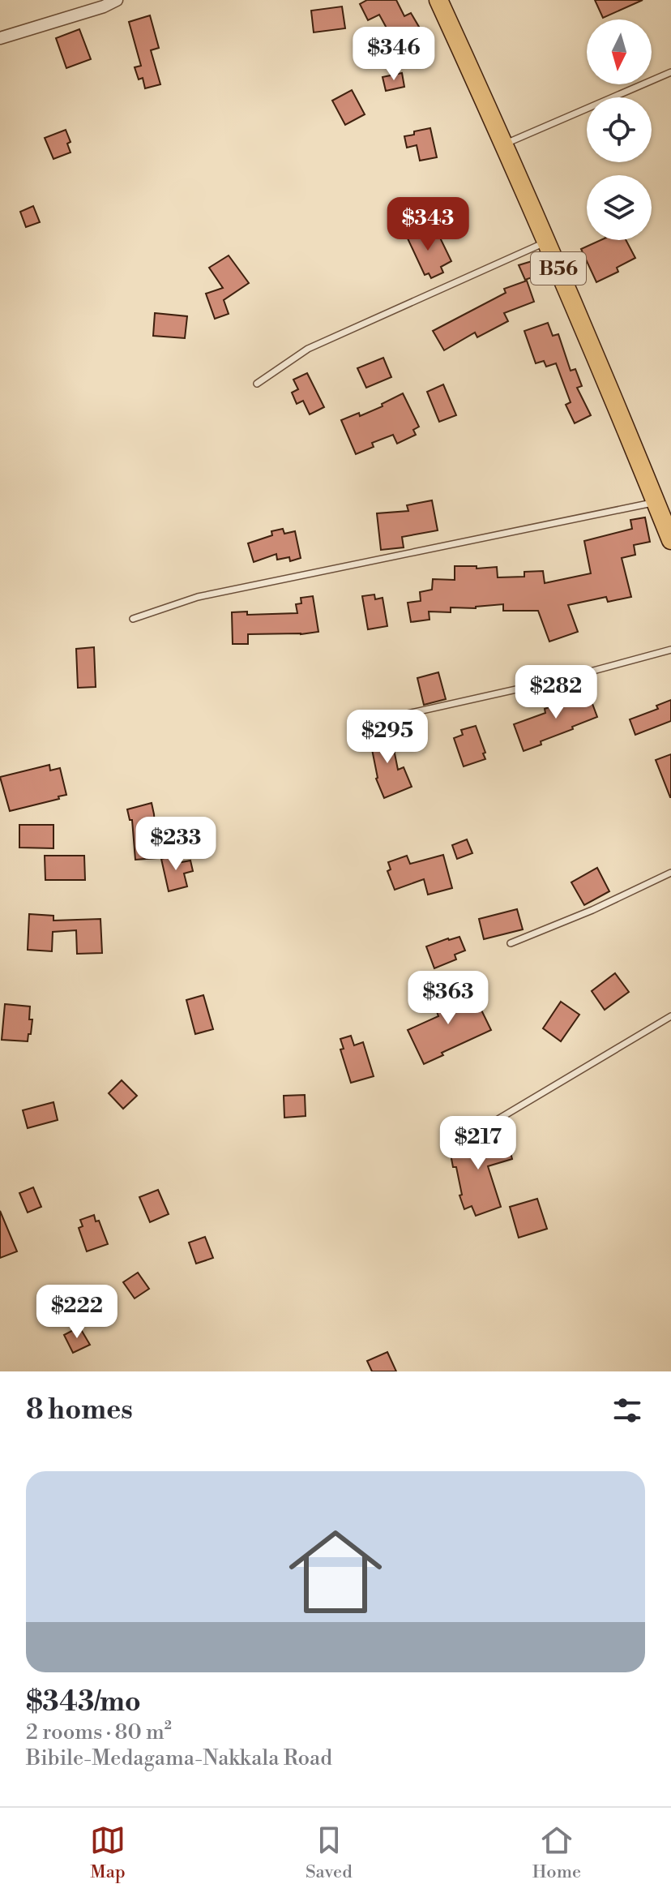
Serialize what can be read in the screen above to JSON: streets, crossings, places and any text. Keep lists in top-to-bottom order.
{
  "streets": {
    "main road": ["B56"]
  },
  "north": "bottom",
  "page": {
    "price": [
      "$346",
      "$343",
      "$282",
      "$295",
      "$233",
      "$363",
      "$217",
      "$222"
    ],
    "heading": "8 homes",
    "list": [
      {
        "name": "$343/mo",
        "note": "2 rooms · 80 m² · Bibile-Medagama-Nakkala Road"
      }
    ],
    "tabs": ["Map", "Saved", "Home"]
  }
}
